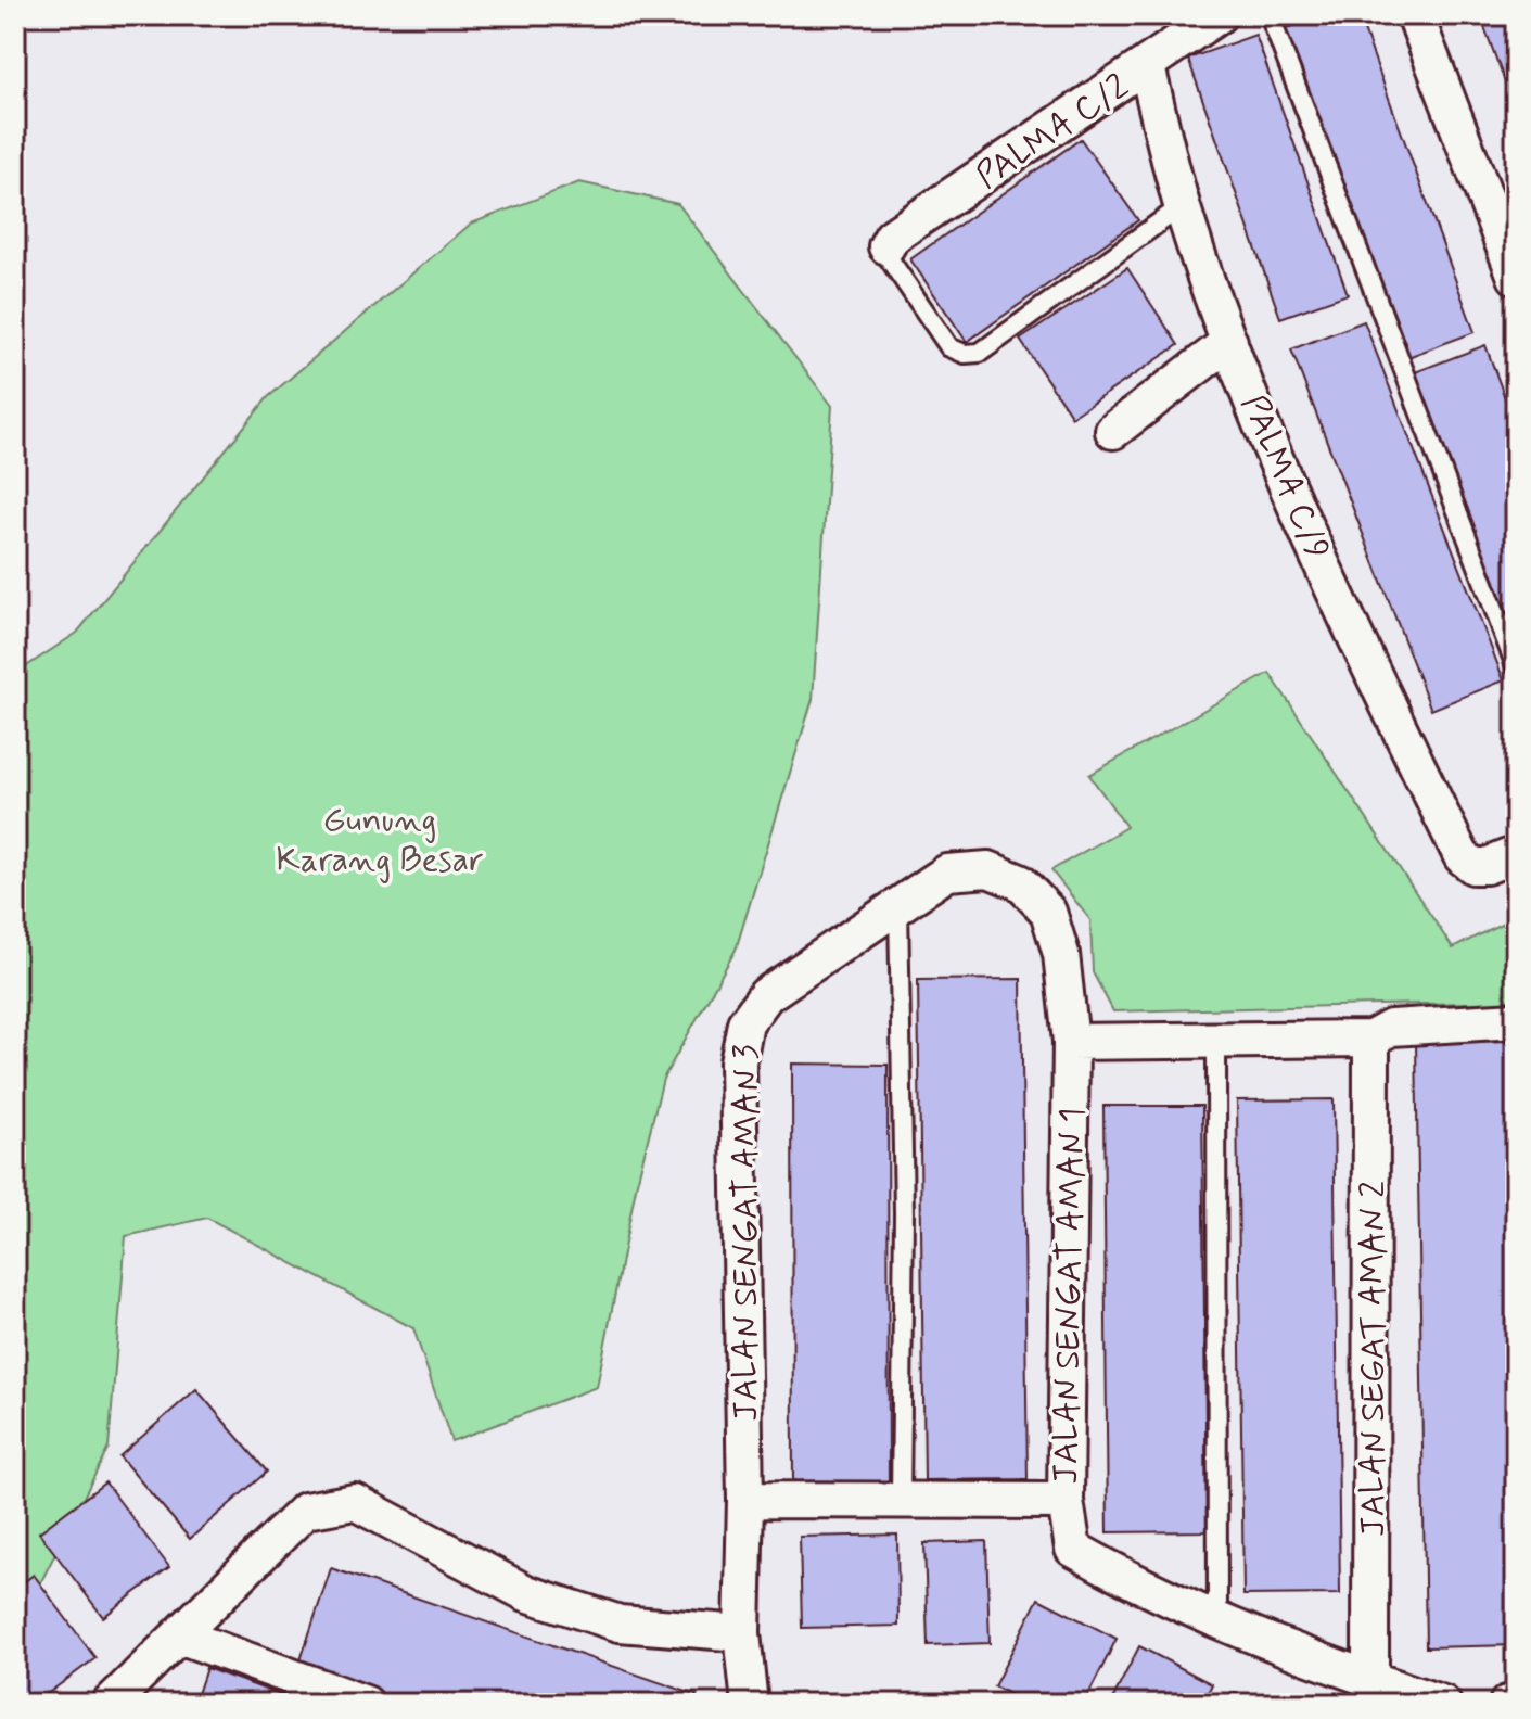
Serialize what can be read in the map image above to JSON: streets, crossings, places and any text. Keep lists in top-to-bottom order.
{
  "streets": {
    "street": [
      "PALMA C/2",
      "PALMA C/9",
      "JALAN SENGAT AMAN 3",
      "JALAN SENGAT AMAN 1",
      "JALAN SEGAT AMAN 2"
    ]
  },
  "crossings": [
    ["PALMA C/2", "PALMA C/9"],
    ["JALAN SENGAT AMAN 3", "JALAN SENGAT AMAN 1"]
  ],
  "parks": ["Gunung Karang Besar"]
}
